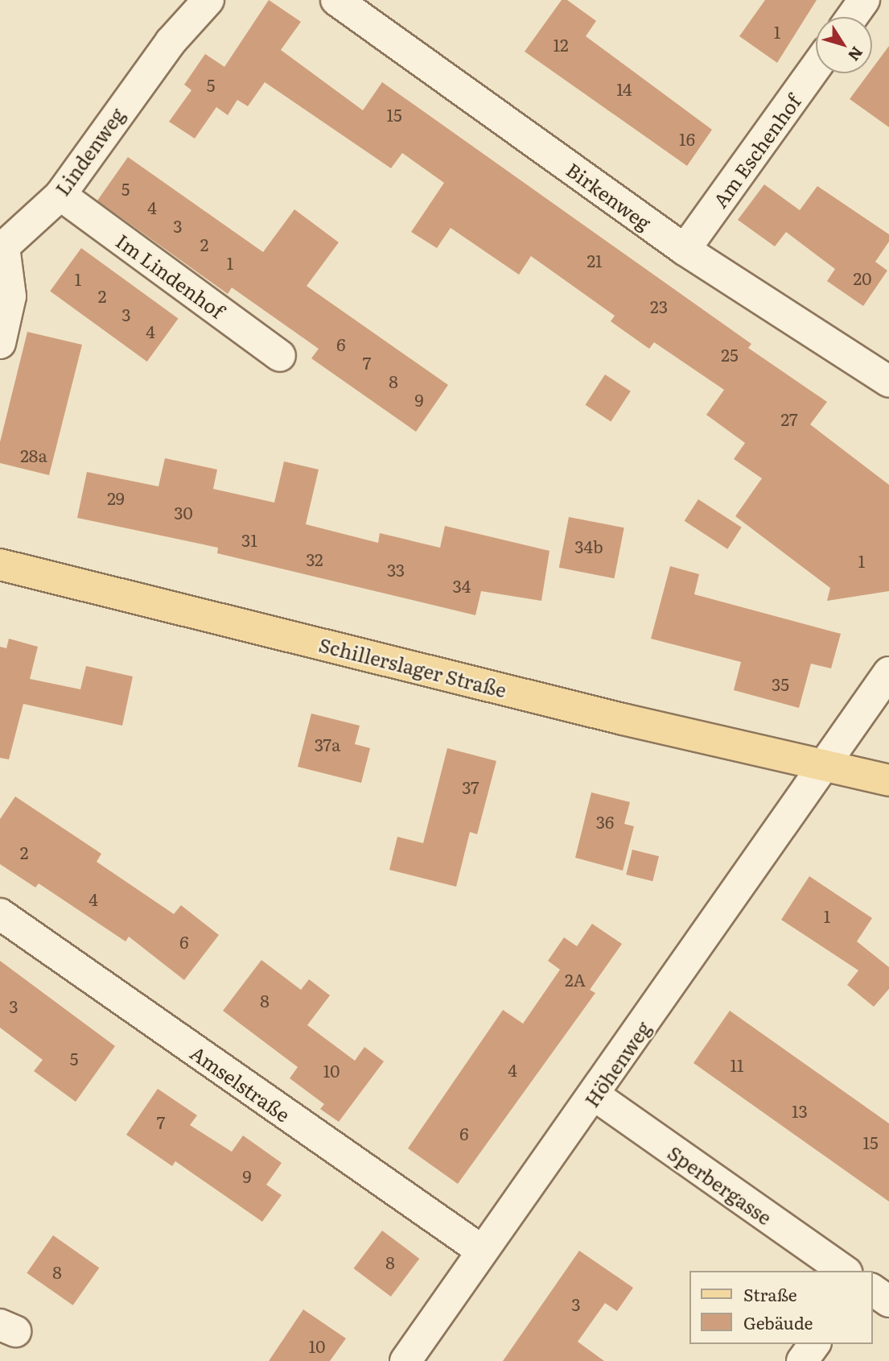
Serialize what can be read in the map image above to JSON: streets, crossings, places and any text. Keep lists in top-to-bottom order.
{
  "streets": {
    "main road": ["Schillerslager Straße"],
    "street": [
      "Am Eschenhof",
      "Lindenweg",
      "Birkenweg",
      "Im Lindenhof",
      "Höhenweg",
      "Amselstraße",
      "Sperbergasse"
    ]
  },
  "crossings": [
    ["Am Eschenhof", "Birkenweg"],
    ["Lindenweg", "Im Lindenhof"],
    ["Schillerslager Straße", "Höhenweg"],
    ["Höhenweg", "Amselstraße"],
    ["Höhenweg", "Sperbergasse"]
  ],
  "house_numbers": [
    "1",
    "12",
    "5",
    "14",
    "15",
    "16",
    "5",
    "4",
    "3",
    "2",
    "21",
    "1",
    "20",
    "1",
    "2",
    "23",
    "3",
    "4",
    "6",
    "25",
    "7",
    "8",
    "9",
    "27",
    "28a",
    "29",
    "30",
    "31",
    "34b",
    "32",
    "1",
    "33",
    "34",
    "35",
    "37a",
    "37",
    "36",
    "2",
    "4",
    "1",
    "6",
    "2A",
    "8",
    "3",
    "5",
    "11",
    "4",
    "10",
    "13",
    "7",
    "6",
    "15",
    "9",
    "8",
    "8",
    "3",
    "10"
  ],
  "legend": ["Straße", "Gebäude"],
  "north": "bottom right"
}
